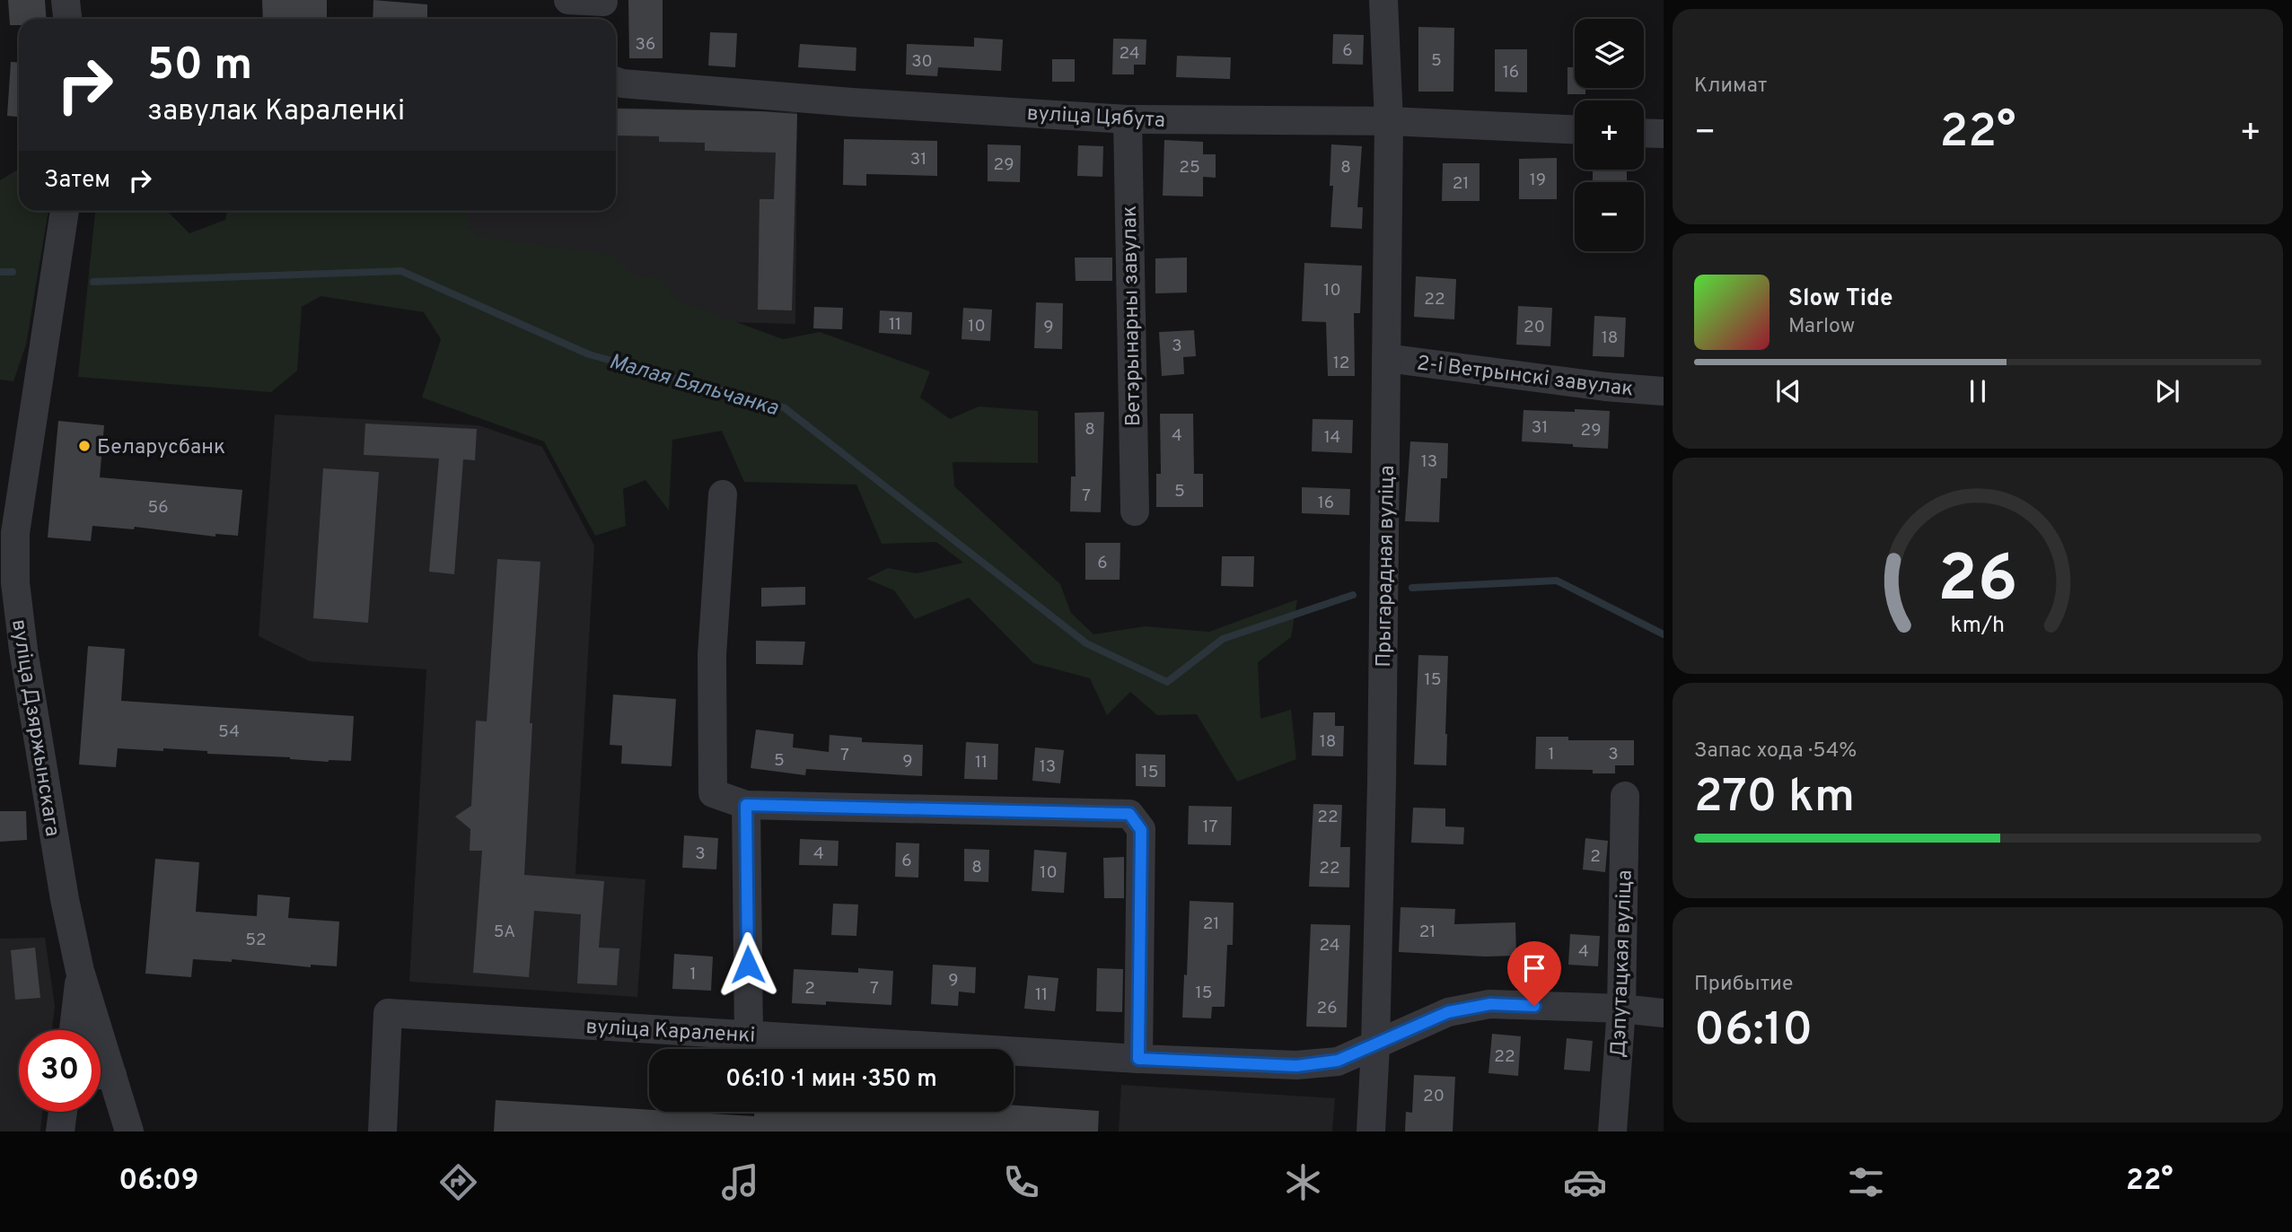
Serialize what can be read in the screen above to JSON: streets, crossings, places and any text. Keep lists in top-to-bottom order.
{
  "streets": {
    "street": [
      "вуліца Цябута",
      "Ветэрынарны завулак",
      "2-і Ветрынскі завулак",
      "Прыгарадная вуліца",
      "вуліца Дзяржынскага",
      "Дэпутацкая вуліца",
      "вуліца Караленкі"
    ]
  },
  "crossings": [
    ["вуліца Цябута", "Ветэрынарны завулак"],
    ["вуліца Цябута", "Прыгарадная вуліца"],
    ["2-і Ветрынскі завулак", "Прыгарадная вуліца"],
    ["Прыгарадная вуліца", "вуліца Караленкі"],
    ["Дэпутацкая вуліца", "вуліца Караленкі"]
  ],
  "water": ["Малая Бяльчанка"],
  "places": ["Беларусбанк"],
  "house_numbers": [
    "36",
    "6",
    "24",
    "5",
    "30",
    "16",
    "31",
    "29",
    "25",
    "8",
    "19",
    "21",
    "10",
    "22",
    "11",
    "10",
    "9",
    "20",
    "18",
    "3",
    "12",
    "31",
    "8",
    "29",
    "4",
    "14",
    "13",
    "5",
    "7",
    "16",
    "56",
    "6",
    "15",
    "54",
    "18",
    "1",
    "3",
    "7",
    "5",
    "9",
    "11",
    "13",
    "15",
    "22",
    "17",
    "3",
    "4",
    "2",
    "6",
    "8",
    "22",
    "10",
    "21",
    "5А",
    "21",
    "52",
    "24",
    "4",
    "1",
    "9",
    "2",
    "7",
    "15",
    "11",
    "26",
    "22",
    "20"
  ],
  "page": {
    "tile": [
      "Климат",
      ["Запас хода · 54%", "270 km"],
      ["Прибытие", "06:10"]
    ],
    "map_buttons": ["+", "−"],
    "turn": ["50 m", "завулак Караленкі"],
    "heat": ["−", "22°", "+"],
    "then": "Затем",
    "song": ["Slow Tide", "Marlow"],
    "limit": "30",
    "trip": "06:10 · 1 мин · 350 m",
    "tabs": ["06:09", "22°"],
    "gauge": ["26", "km/h"]
  }
}
